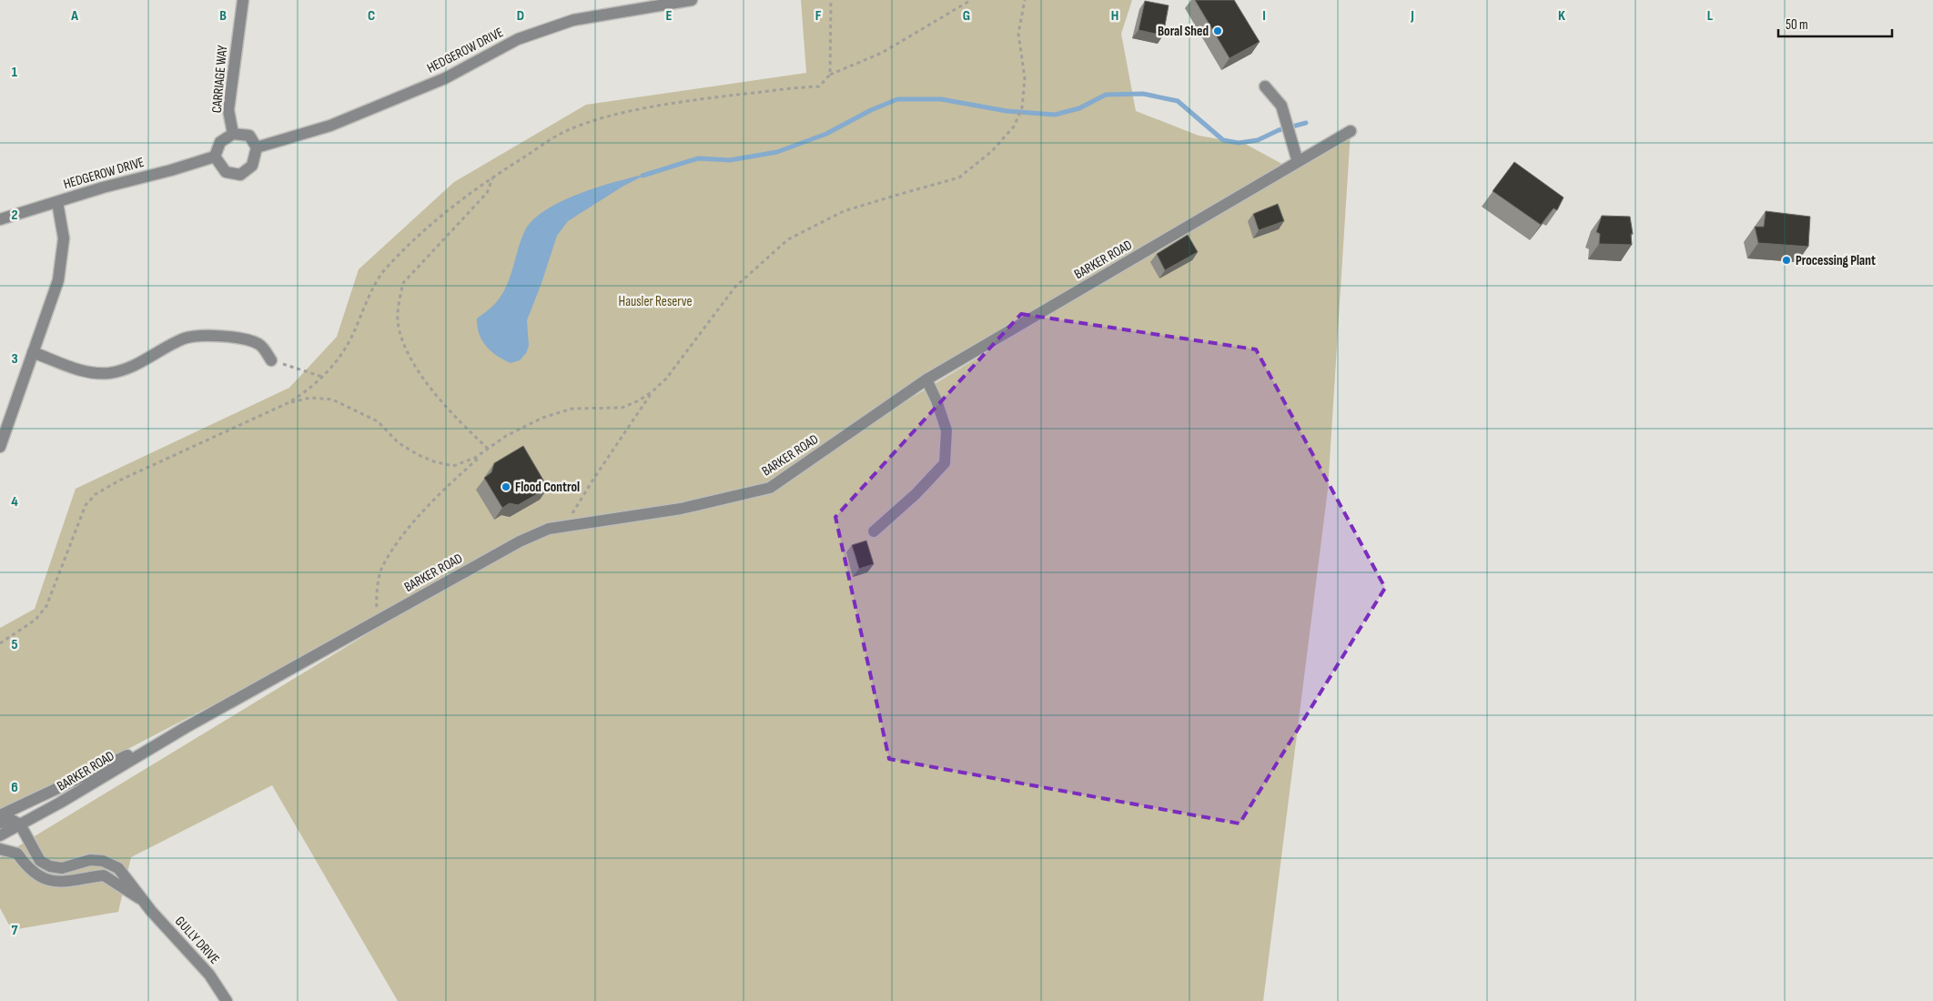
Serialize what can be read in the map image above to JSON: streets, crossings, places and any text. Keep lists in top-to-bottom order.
{
  "streets": {
    "street": [
      "HEDGEROW DRIVE",
      "CARRIAGE WAY",
      "BARKER ROAD",
      "GULLY DRIVE"
    ]
  },
  "crossings": [
    ["HEDGEROW DRIVE", "CARRIAGE WAY"],
    ["BARKER ROAD", "GULLY DRIVE"]
  ],
  "parks": ["Hausler Reserve"],
  "places": ["Boral Shed", "Processing Plant", "Flood Control"],
  "scale_bar": "50 m",
  "grid": {
    "columns": [
      "A",
      "B",
      "C",
      "D",
      "E",
      "F",
      "G",
      "H",
      "I",
      "J",
      "K",
      "L"
    ],
    "rows": [
      "1",
      "2",
      "3",
      "4",
      "5",
      "6",
      "7"
    ]
  }
}
